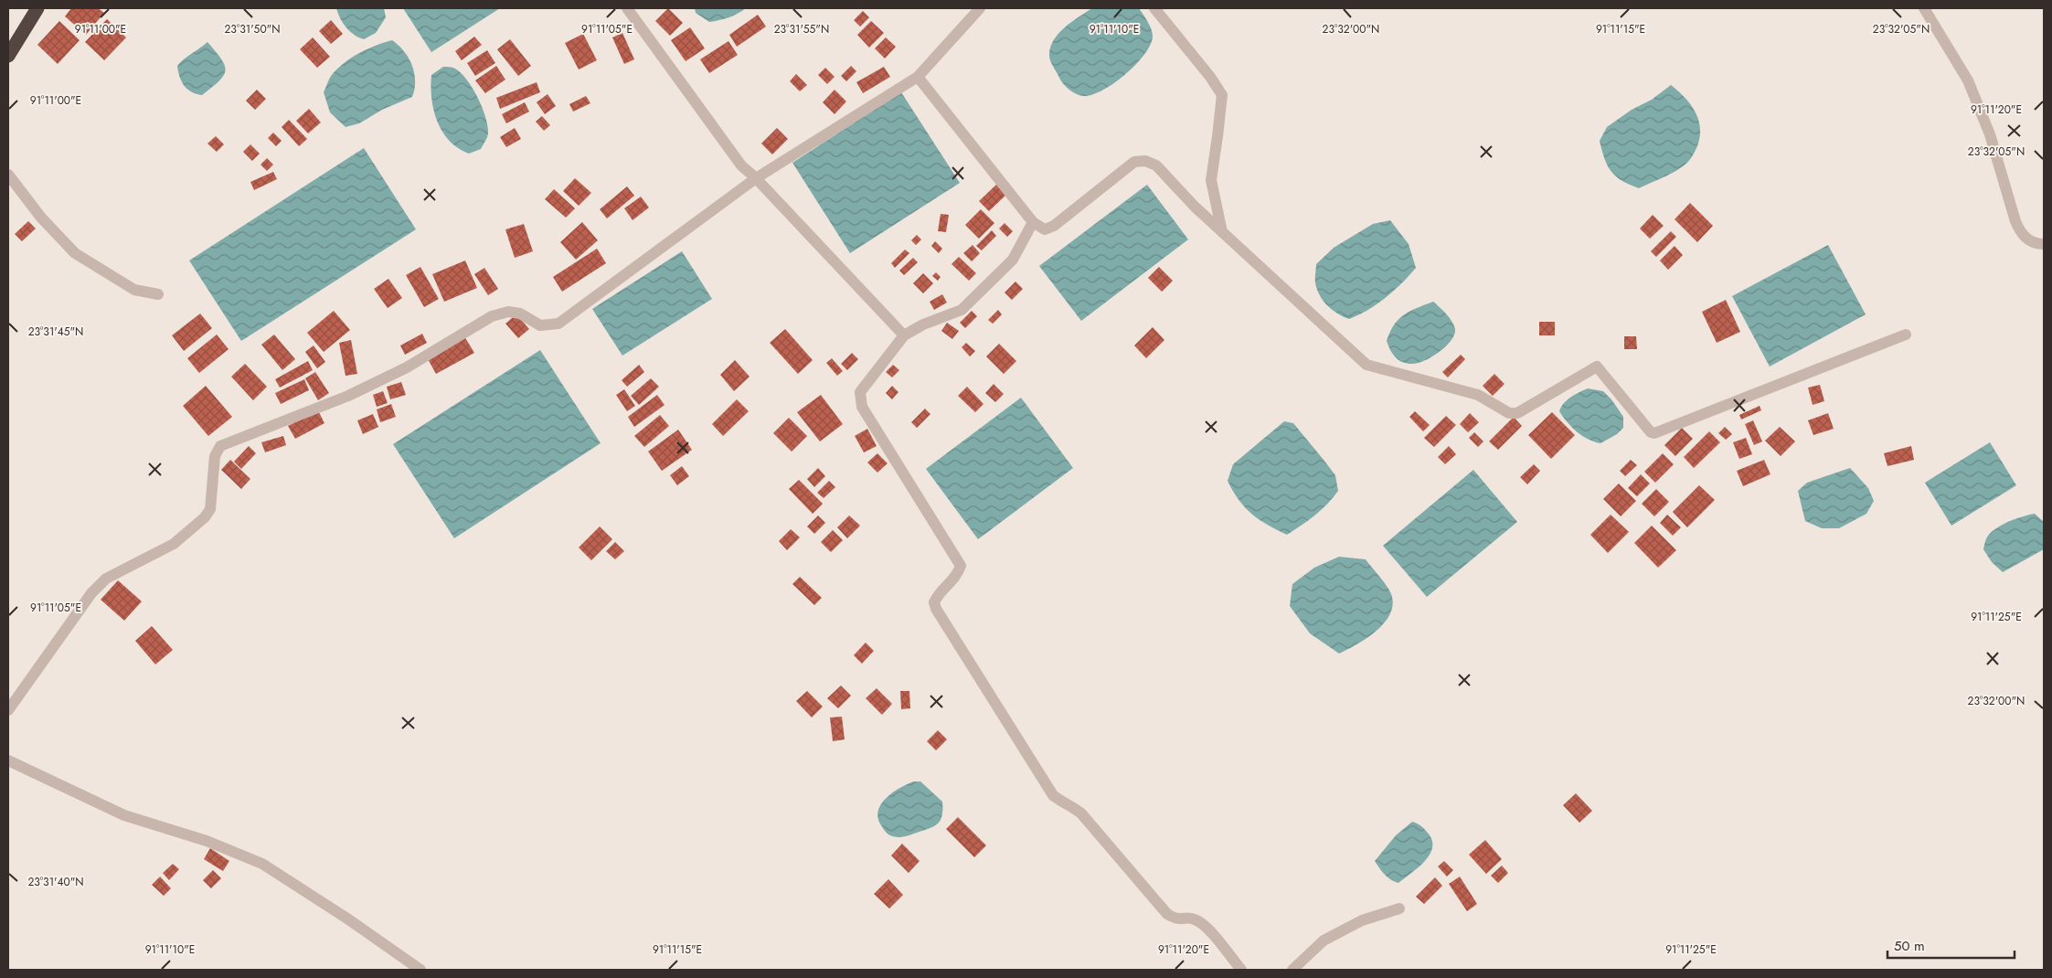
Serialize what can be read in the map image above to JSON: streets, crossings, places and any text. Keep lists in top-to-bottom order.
{
  "scale_bar": "50 m",
  "coordinates": [
    "91°11'00\"E",
    "23°31'50\"N",
    "91°11'05\"E",
    "23°31'55\"N",
    "91°11'10\"E",
    "23°32'00\"N",
    "91°11'15\"E",
    "23°32'05\"N",
    "91°11'20\"E",
    "23°31'45\"N",
    "91°11'25\"E",
    "23°31'40\"N"
  ]
}
